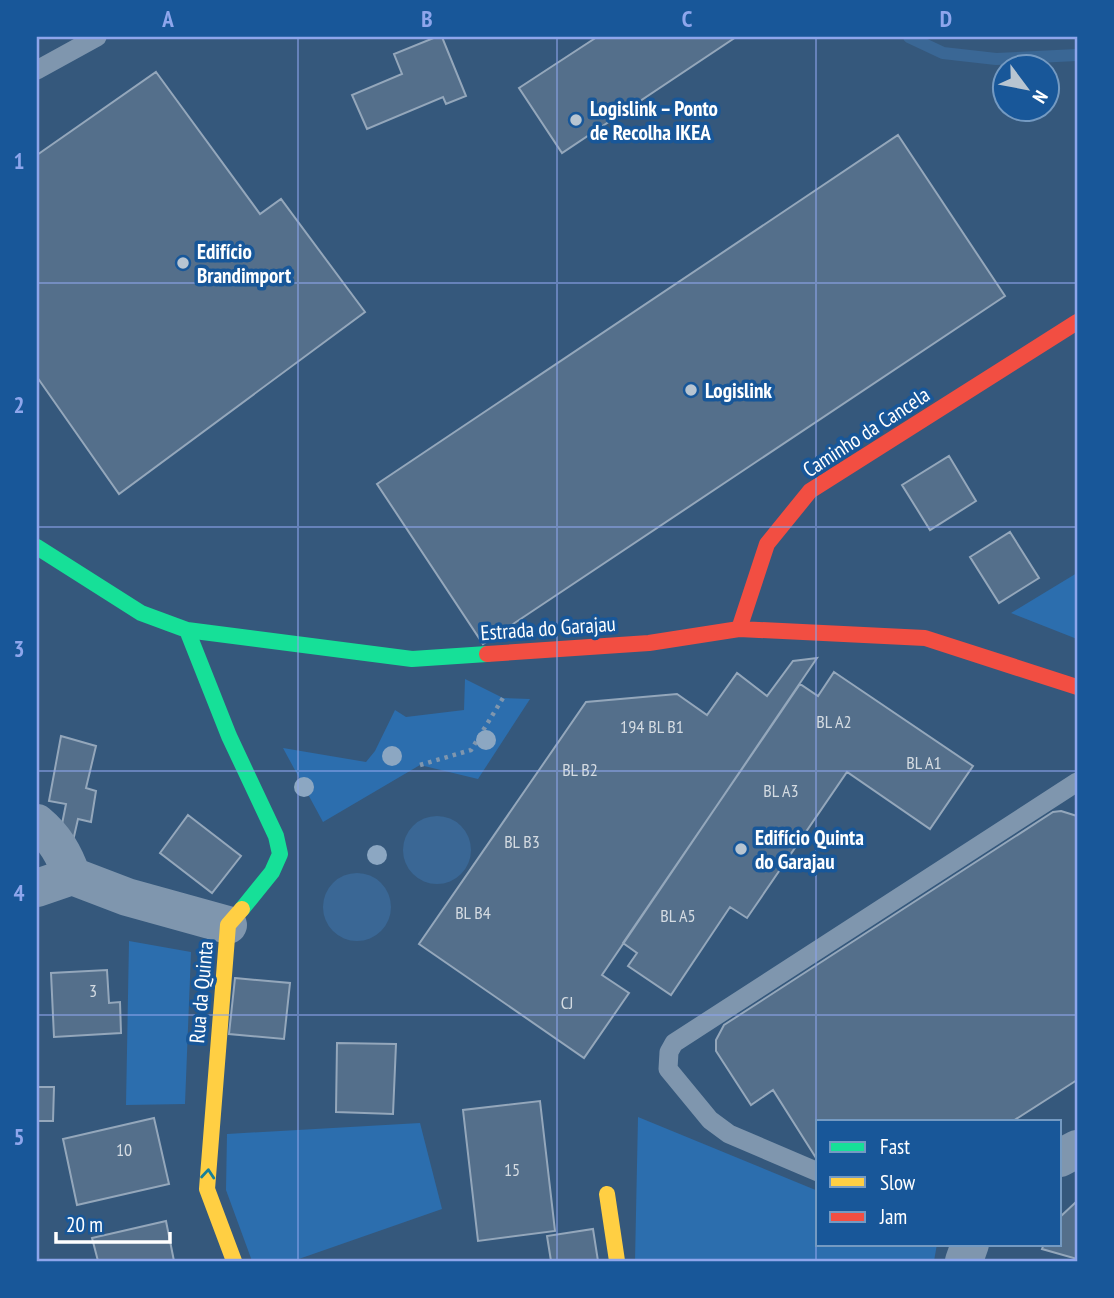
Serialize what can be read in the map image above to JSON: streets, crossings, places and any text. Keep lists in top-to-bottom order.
{
  "streets": {
    "street": ["Caminho da Cancela", "Estrada do Garajau", "Rua da Quinta"]
  },
  "crossings": [
    ["Caminho da Cancela", "Estrada do Garajau"],
    ["Estrada do Garajau", "Rua da Quinta"]
  ],
  "one_way": ["Rua da Quinta"],
  "places": [
    "Logislink – Ponto de Recolha IKEA",
    "Edifício Brandimport",
    "Logislink",
    "Edifício Quinta do Garajau"
  ],
  "house_numbers": [
    "BL A2",
    "194 BL B1",
    "BL A1",
    "BL B2",
    "BL A3",
    "BL B3",
    "BL B4",
    "BL A5",
    "3",
    "CJ",
    "10",
    "15"
  ],
  "legend": ["Fast", "Slow", "Jam"],
  "scale_bar": "20 m",
  "north": "bottom right",
  "grid": {
    "columns": [
      "A",
      "B",
      "C",
      "D"
    ],
    "rows": [
      "1",
      "2",
      "3",
      "4",
      "5"
    ]
  }
}
